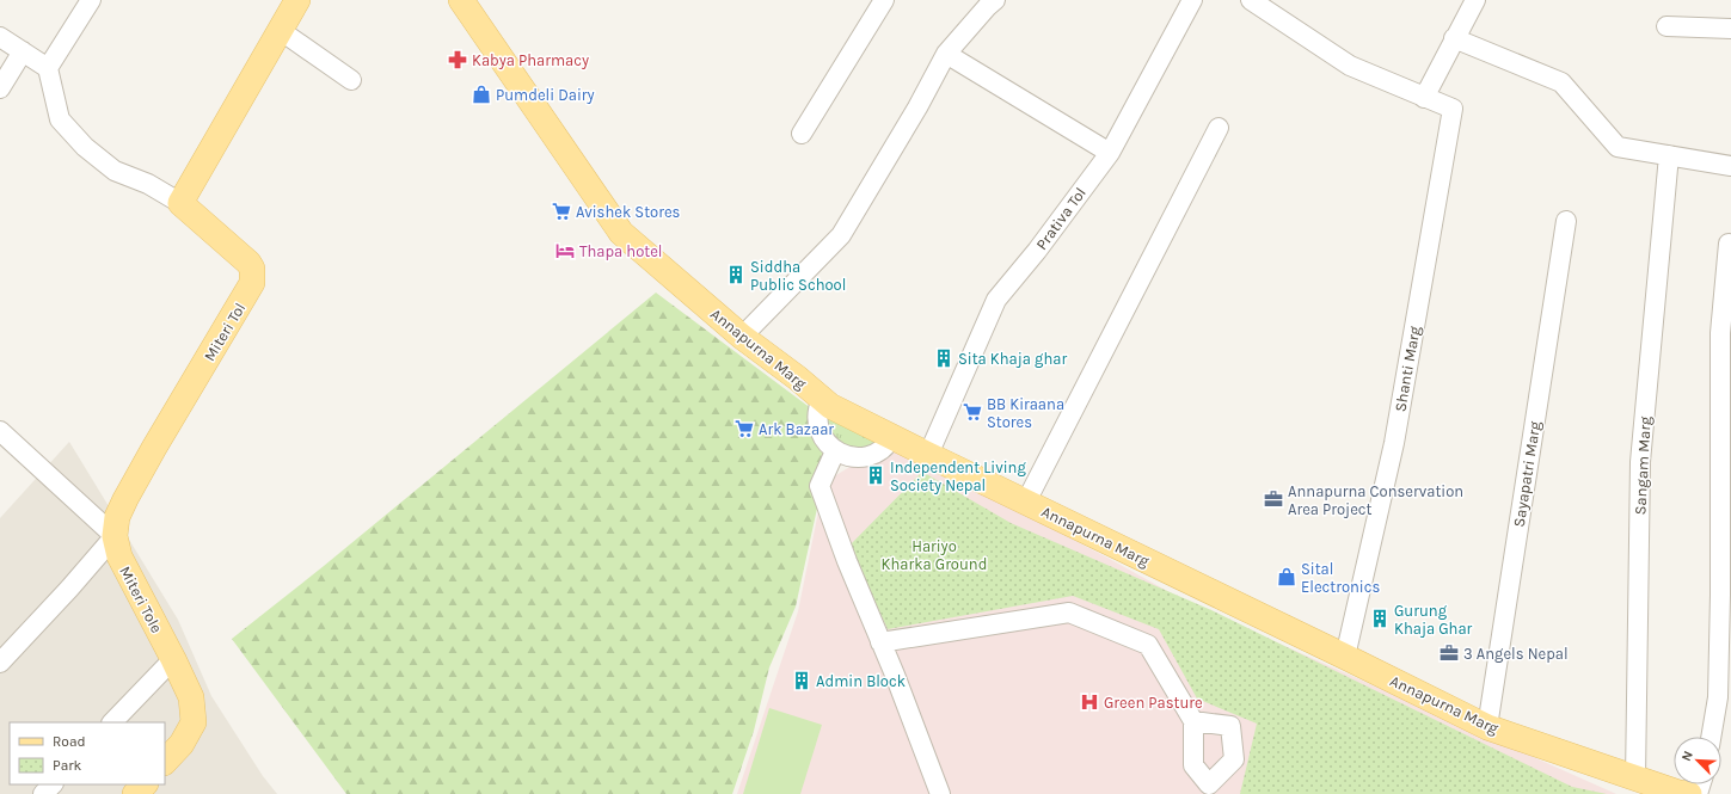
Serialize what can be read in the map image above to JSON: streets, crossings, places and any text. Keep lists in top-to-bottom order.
{
  "streets": {
    "main road": ["Miteri Tol", "Annapurna Marg", "Miteri Tole"],
    "street": [
      "Prativa Tol",
      "Shanti Marg",
      "Sangam Marg",
      "Sayapatri Marg"
    ]
  },
  "crossings": [
    ["Prativa Tol", "Annapurna Marg"],
    ["Miteri Tol", "Miteri Tole"],
    ["Annapurna Marg", "Shanti Marg"],
    ["Annapurna Marg", "Sangam Marg"],
    ["Annapurna Marg", "Sayapatri Marg"]
  ],
  "parks": ["Hariyo Kharka Ground"],
  "places": {
    "pharmacy": ["Kabya Pharmacy"],
    "shop": ["Pumdeli Dairy", "Sital Electronics"],
    "supermarket": ["Avishek Stores", "BB Kiraana Stores", "Ark Bazaar"],
    "hotel": ["Thapa hotel"],
    "building": [
      "Siddha Public School",
      "Sita Khaja ghar",
      "Independent Living Society Nepal",
      "Gurung Khaja Ghar",
      "Admin Block"
    ],
    "office": ["Annapurna Conservation Area Project", "3 Angels Nepal"],
    "hospital": ["Green Pasture"]
  },
  "legend": ["Road", "Park"],
  "north": "top left"
}
